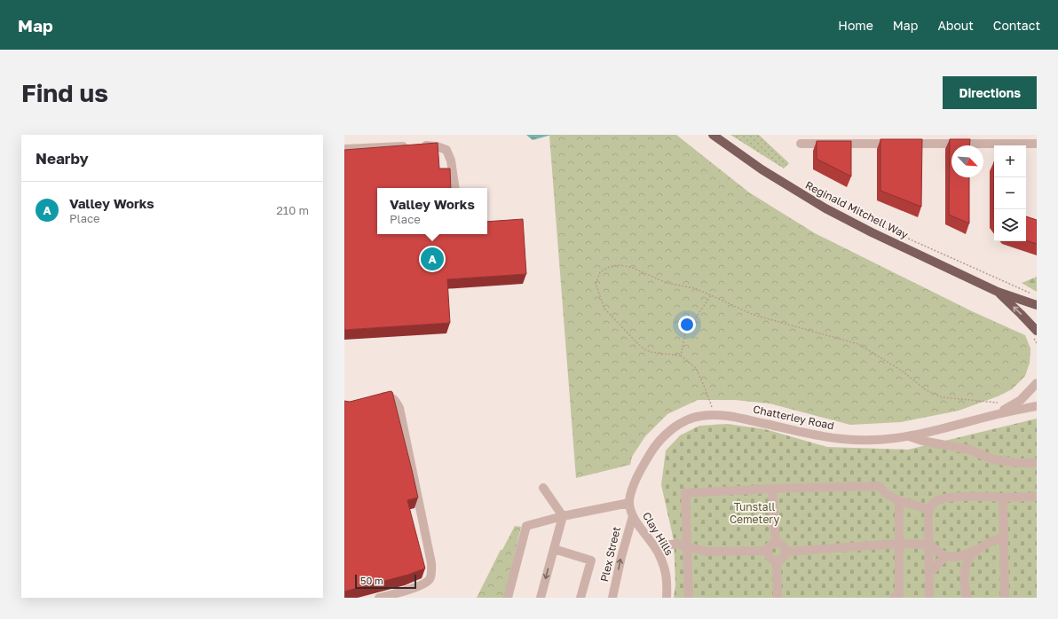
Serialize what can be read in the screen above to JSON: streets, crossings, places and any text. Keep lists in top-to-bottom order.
{
  "streets": {
    "main road": ["Reginald Mitchell Way"],
    "street": ["Chatterley Road", "Clay Hills", "Plex Street"]
  },
  "crossings": [
    ["Chatterley Road", "Clay Hills"],
    ["Clay Hills", "Plex Street"]
  ],
  "parks": ["Tunstall Cemetery"],
  "scale_bar": "50 m",
  "north": "bottom right",
  "page": {
    "header": "Map",
    "nav": [
      "Home",
      "Map",
      "About",
      "Contact"
    ],
    "buttons": "Directions",
    "title": "Find us",
    "heading": "Nearby",
    "map_buttons": ["+", "−"],
    "list": [
      {
        "mark": "A",
        "name": "Valley Works",
        "note": "Place",
        "value": "210 m"
      }
    ],
    "popup": ["Valley Works", "Place"],
    "pins": "A",
    "scale": "50 m"
  }
}
